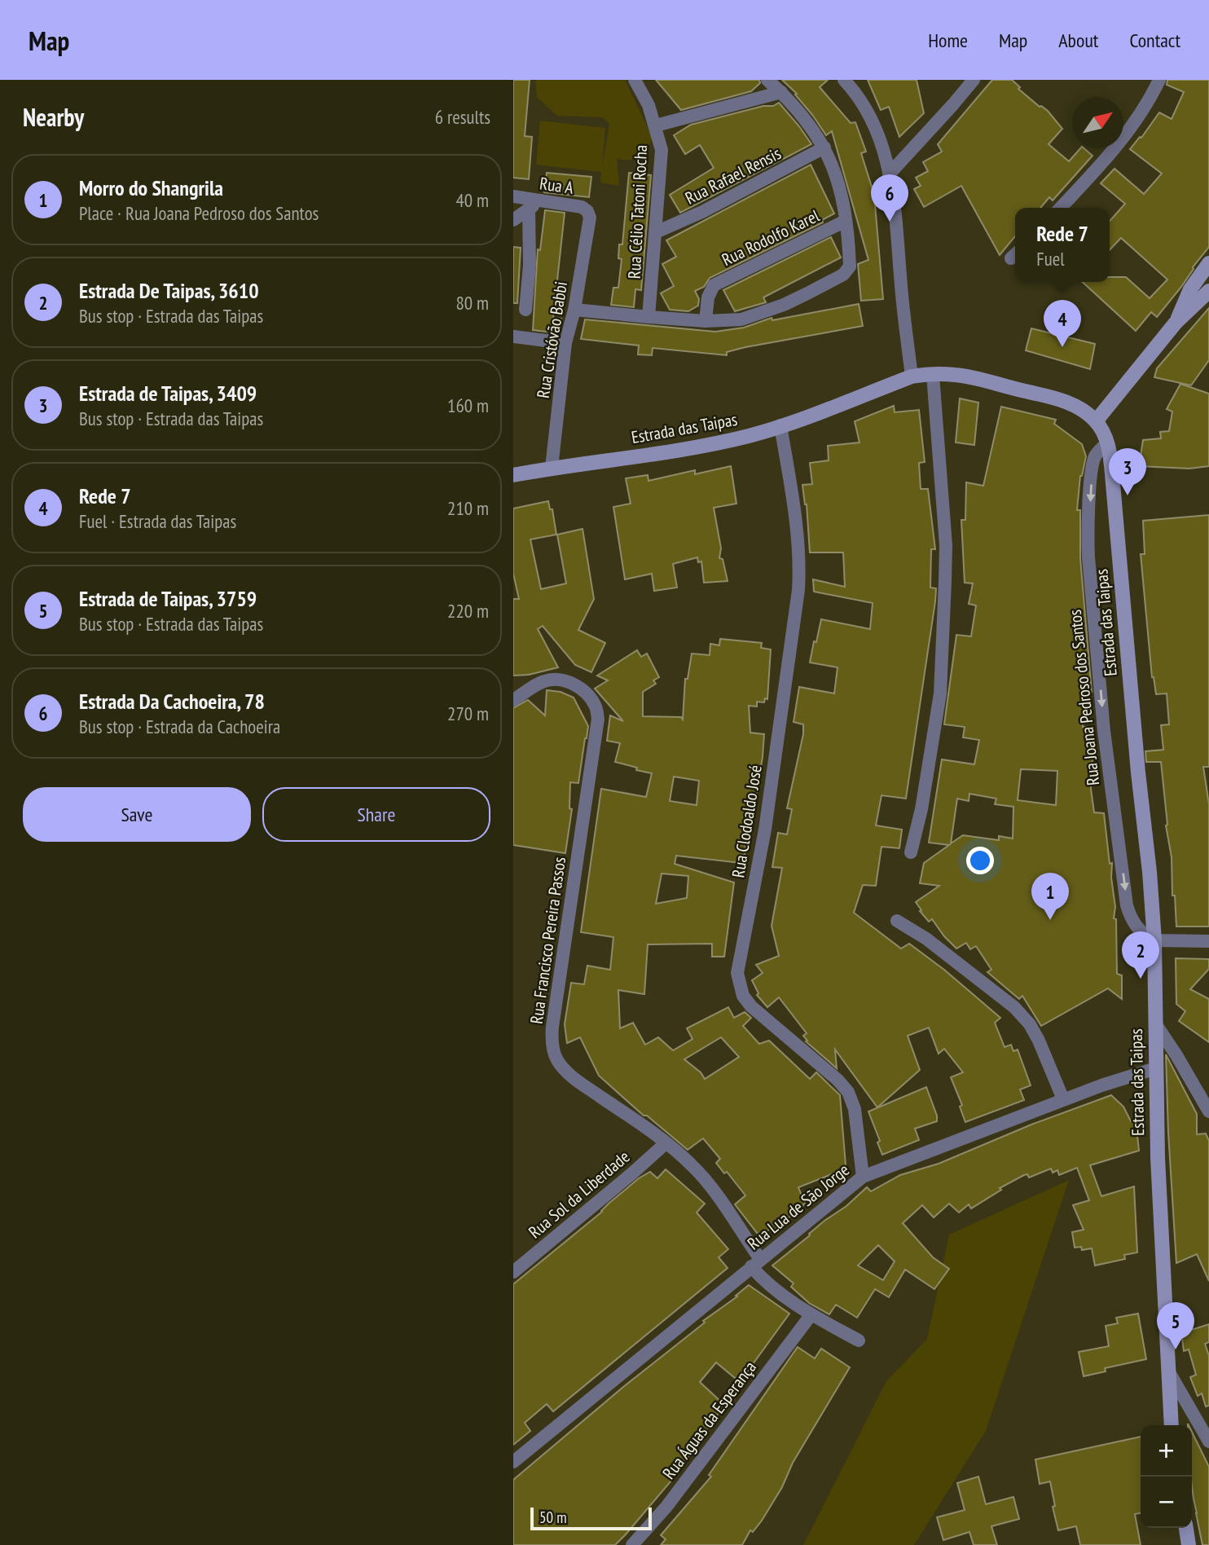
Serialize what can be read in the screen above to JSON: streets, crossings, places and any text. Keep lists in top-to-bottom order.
{
  "streets": {
    "main road": ["Estrada das Taipas"],
    "street": [
      "Rua Rafael Rensis",
      "Rua A",
      "Rua Célio Tatoni Rocha",
      "Rua Rodolfo Karel",
      "Rua Cristóvão Babbi",
      "Rua Joana Pedroso dos Santos",
      "Rua Clodoaldo José",
      "Rua Francisco Pereira Passos",
      "Rua Sol da Liberdade",
      "Rua Lua de São Jorge",
      "Rua Águas da Esperança"
    ]
  },
  "crossings": [
    ["Rua Rafael Rensis", "Rua Célio Tatoni Rocha"],
    ["Rua A", "Rua Cristóvão Babbi"],
    ["Rua Cristóvão Babbi", "Estrada das Taipas"],
    ["Estrada das Taipas", "Rua Joana Pedroso dos Santos"],
    ["Estrada das Taipas", "Rua Clodoaldo José"],
    ["Estrada das Taipas", "Rua Lua de São Jorge"],
    ["Rua Clodoaldo José", "Rua Lua de São Jorge"],
    ["Rua Francisco Pereira Passos", "Rua Sol da Liberdade"],
    ["Rua Francisco Pereira Passos", "Rua Lua de São Jorge"],
    ["Rua Francisco Pereira Passos", "Rua Águas da Esperança"]
  ],
  "one_way": ["Rua Joana Pedroso dos Santos"],
  "scale_bar": "50 m",
  "north": "top right",
  "page": {
    "header": "Map",
    "nav": [
      "Home",
      "Map",
      "About",
      "Contact"
    ],
    "heading": ["Nearby", "6 results"],
    "list": [
      {
        "mark": "1",
        "name": "Morro do Shangrila",
        "note": "Place · Rua Joana Pedroso dos Santos",
        "value": "40 m"
      },
      {
        "mark": "2",
        "name": "Estrada De Taipas, 3610",
        "note": "Bus stop · Estrada das Taipas",
        "value": "80 m"
      },
      {
        "mark": "3",
        "name": "Estrada de Taipas, 3409",
        "note": "Bus stop · Estrada das Taipas",
        "value": "160 m"
      },
      {
        "mark": "4",
        "name": "Rede 7",
        "note": "Fuel · Estrada das Taipas",
        "value": "210 m"
      },
      {
        "mark": "5",
        "name": "Estrada de Taipas, 3759",
        "note": "Bus stop · Estrada das Taipas",
        "value": "220 m"
      },
      {
        "mark": "6",
        "name": "Estrada Da Cachoeira, 78",
        "note": "Bus stop · Estrada da Cachoeira",
        "value": "270 m"
      }
    ],
    "pins": [
      "6",
      "4",
      "3",
      "1",
      "2",
      "5"
    ],
    "popup": ["Rede 7", "Fuel"],
    "buttons": ["Save", "Share"],
    "map_buttons": ["+", "−"],
    "scale": "50 m"
  }
}
